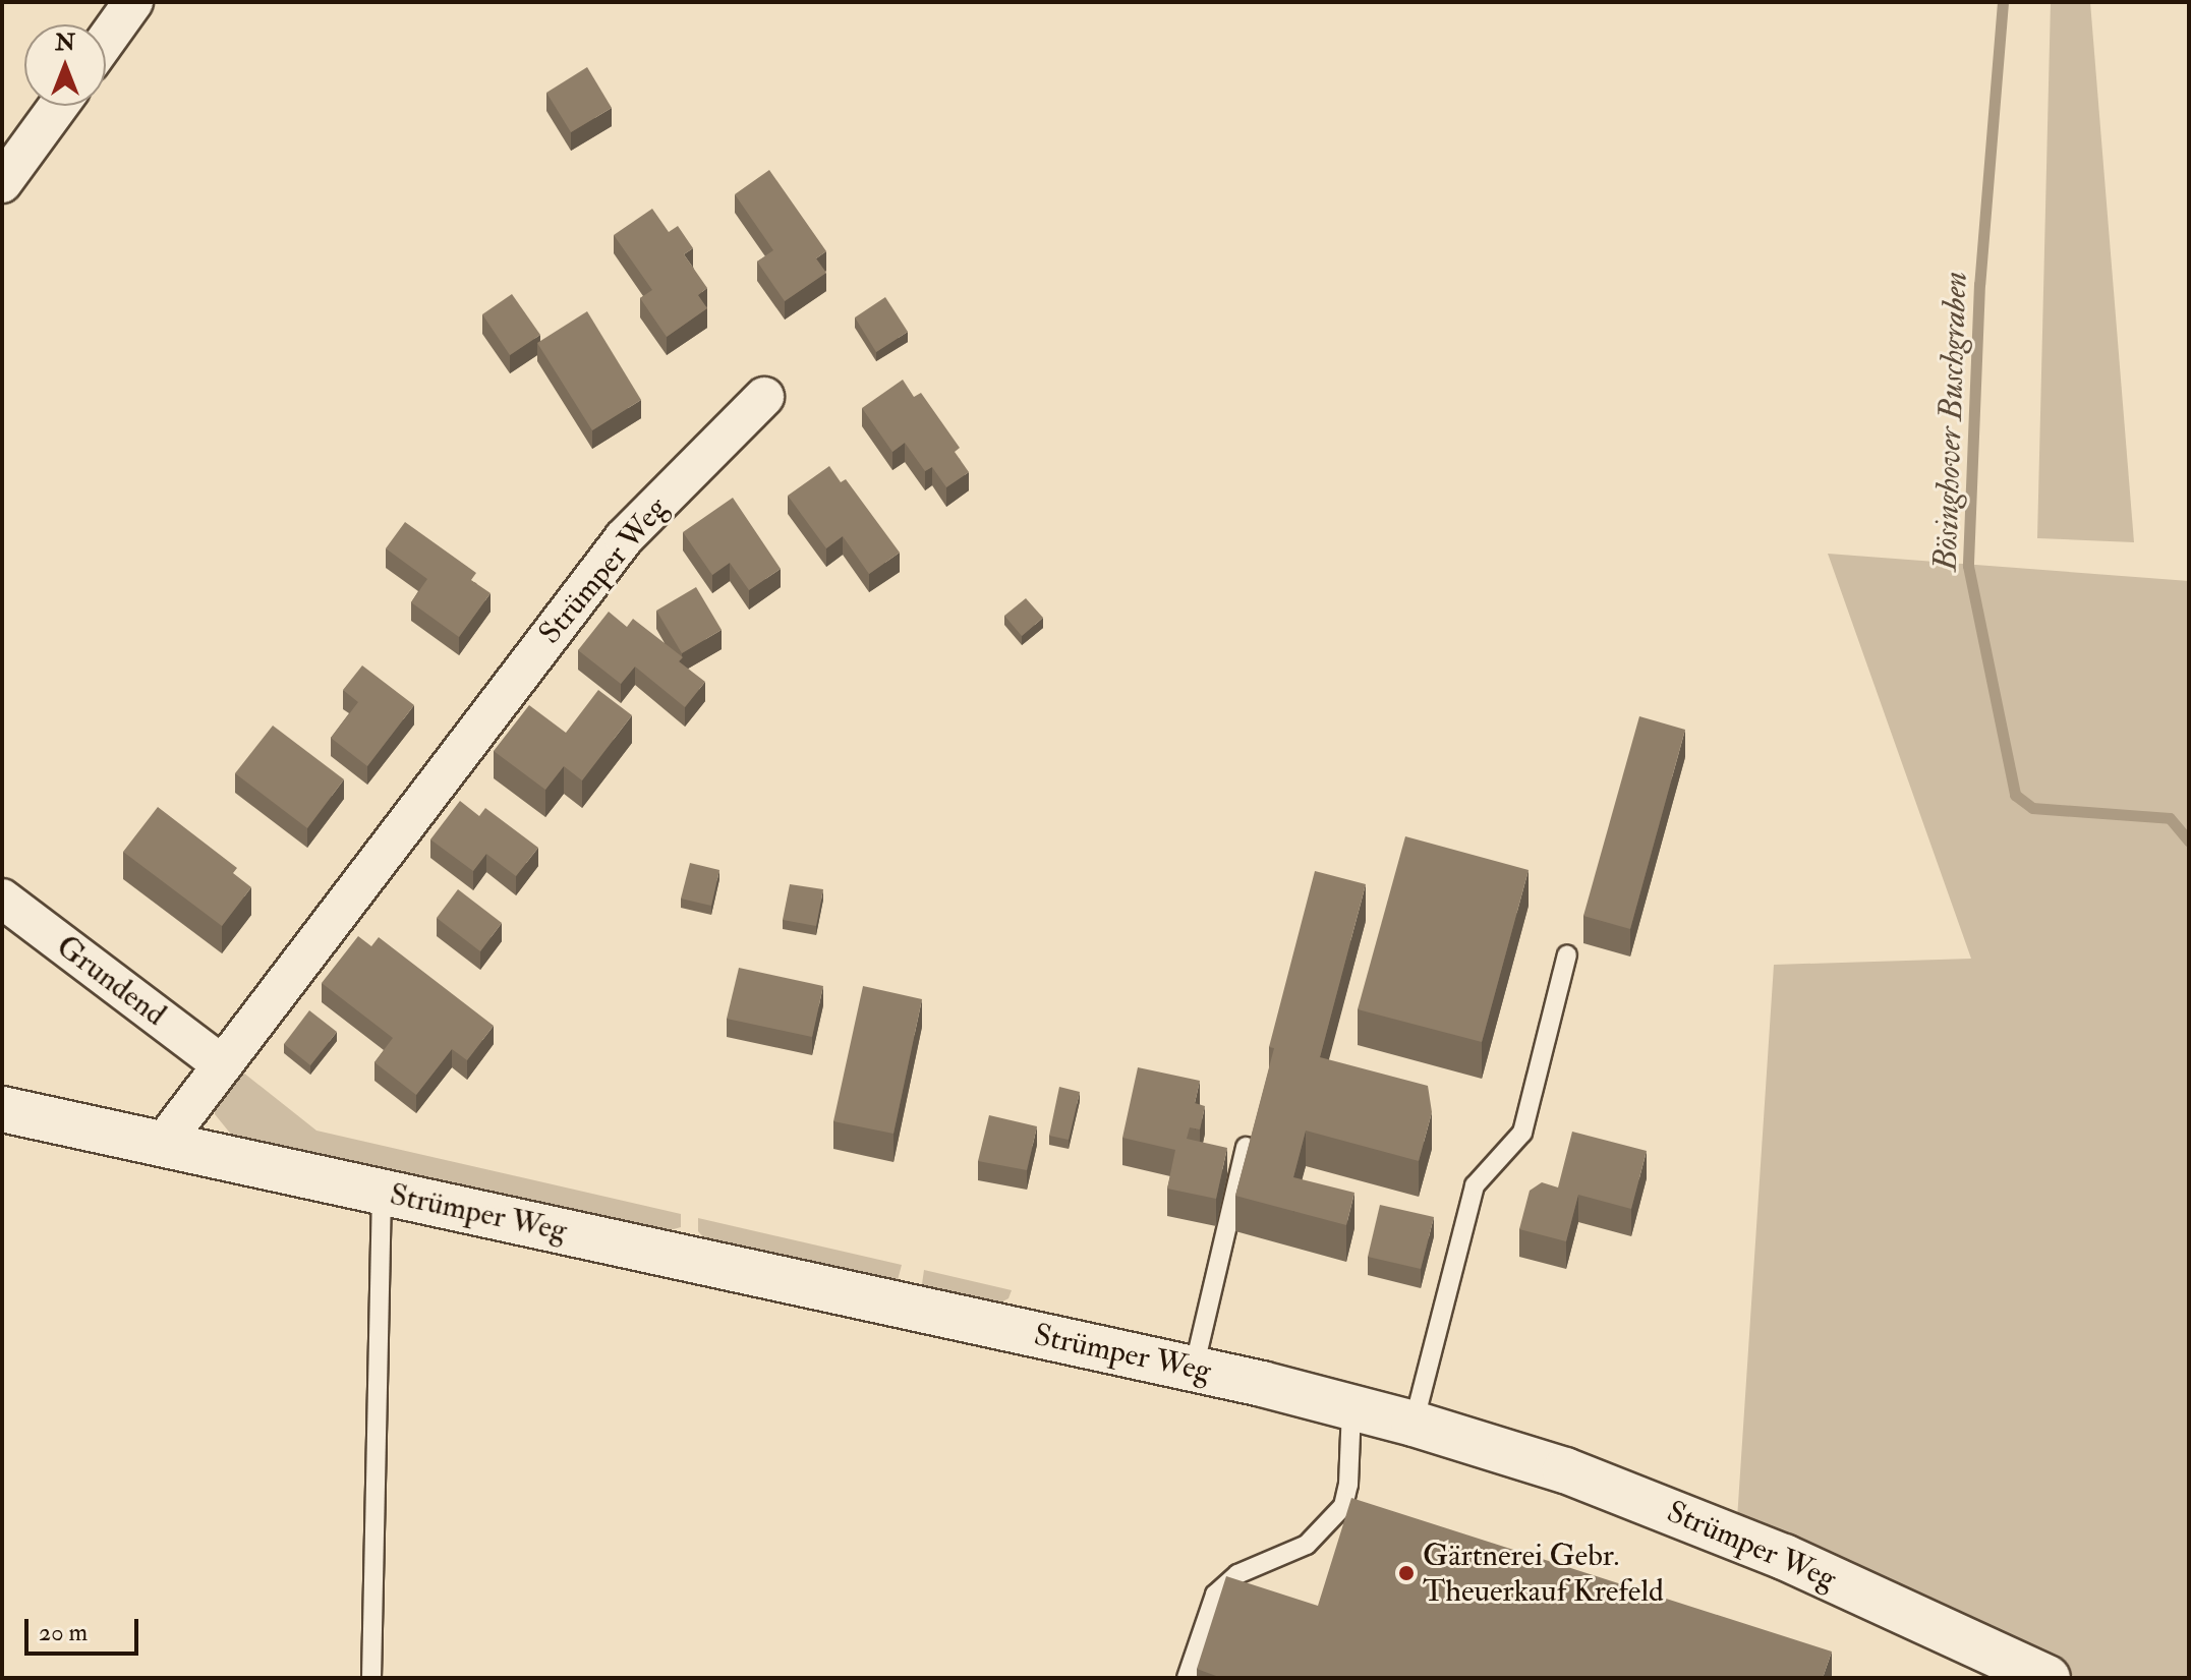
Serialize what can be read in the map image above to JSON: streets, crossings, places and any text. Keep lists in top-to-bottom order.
{
  "streets": {
    "street": ["Strümper Weg", "Grundend"]
  },
  "crossings": [
    ["Strümper Weg", "Grundend"]
  ],
  "water": ["Bösinghover Buschgraben"],
  "places": ["Gärtnerei Gebr. Theuerkauf Krefeld"],
  "scale_bar": "20 m",
  "north": "top"
}
